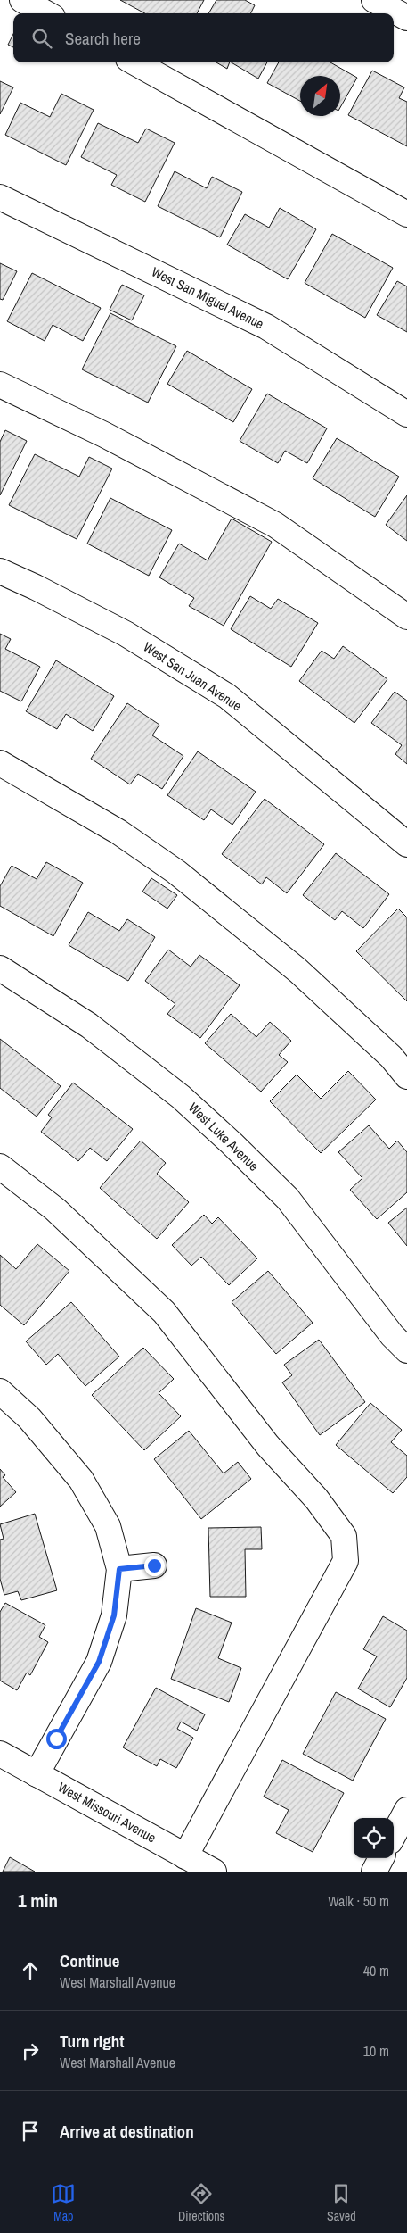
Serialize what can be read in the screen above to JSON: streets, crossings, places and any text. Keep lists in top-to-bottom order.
{
  "streets": {
    "street": [
      "West San Miguel Avenue",
      "West San Juan Avenue",
      "West Luke Avenue",
      "West Missouri Avenue"
    ]
  },
  "north": "top right",
  "page": {
    "search": "Search here",
    "heading": ["1 min", "Walk · 50 m"],
    "list": [
      ["Continue", "West Marshall Avenue", "40 m"],
      ["Turn right", "West Marshall Avenue", "10 m"],
      "Arrive at destination"
    ],
    "nav": ["Map", "Directions", "Saved"]
  }
}
